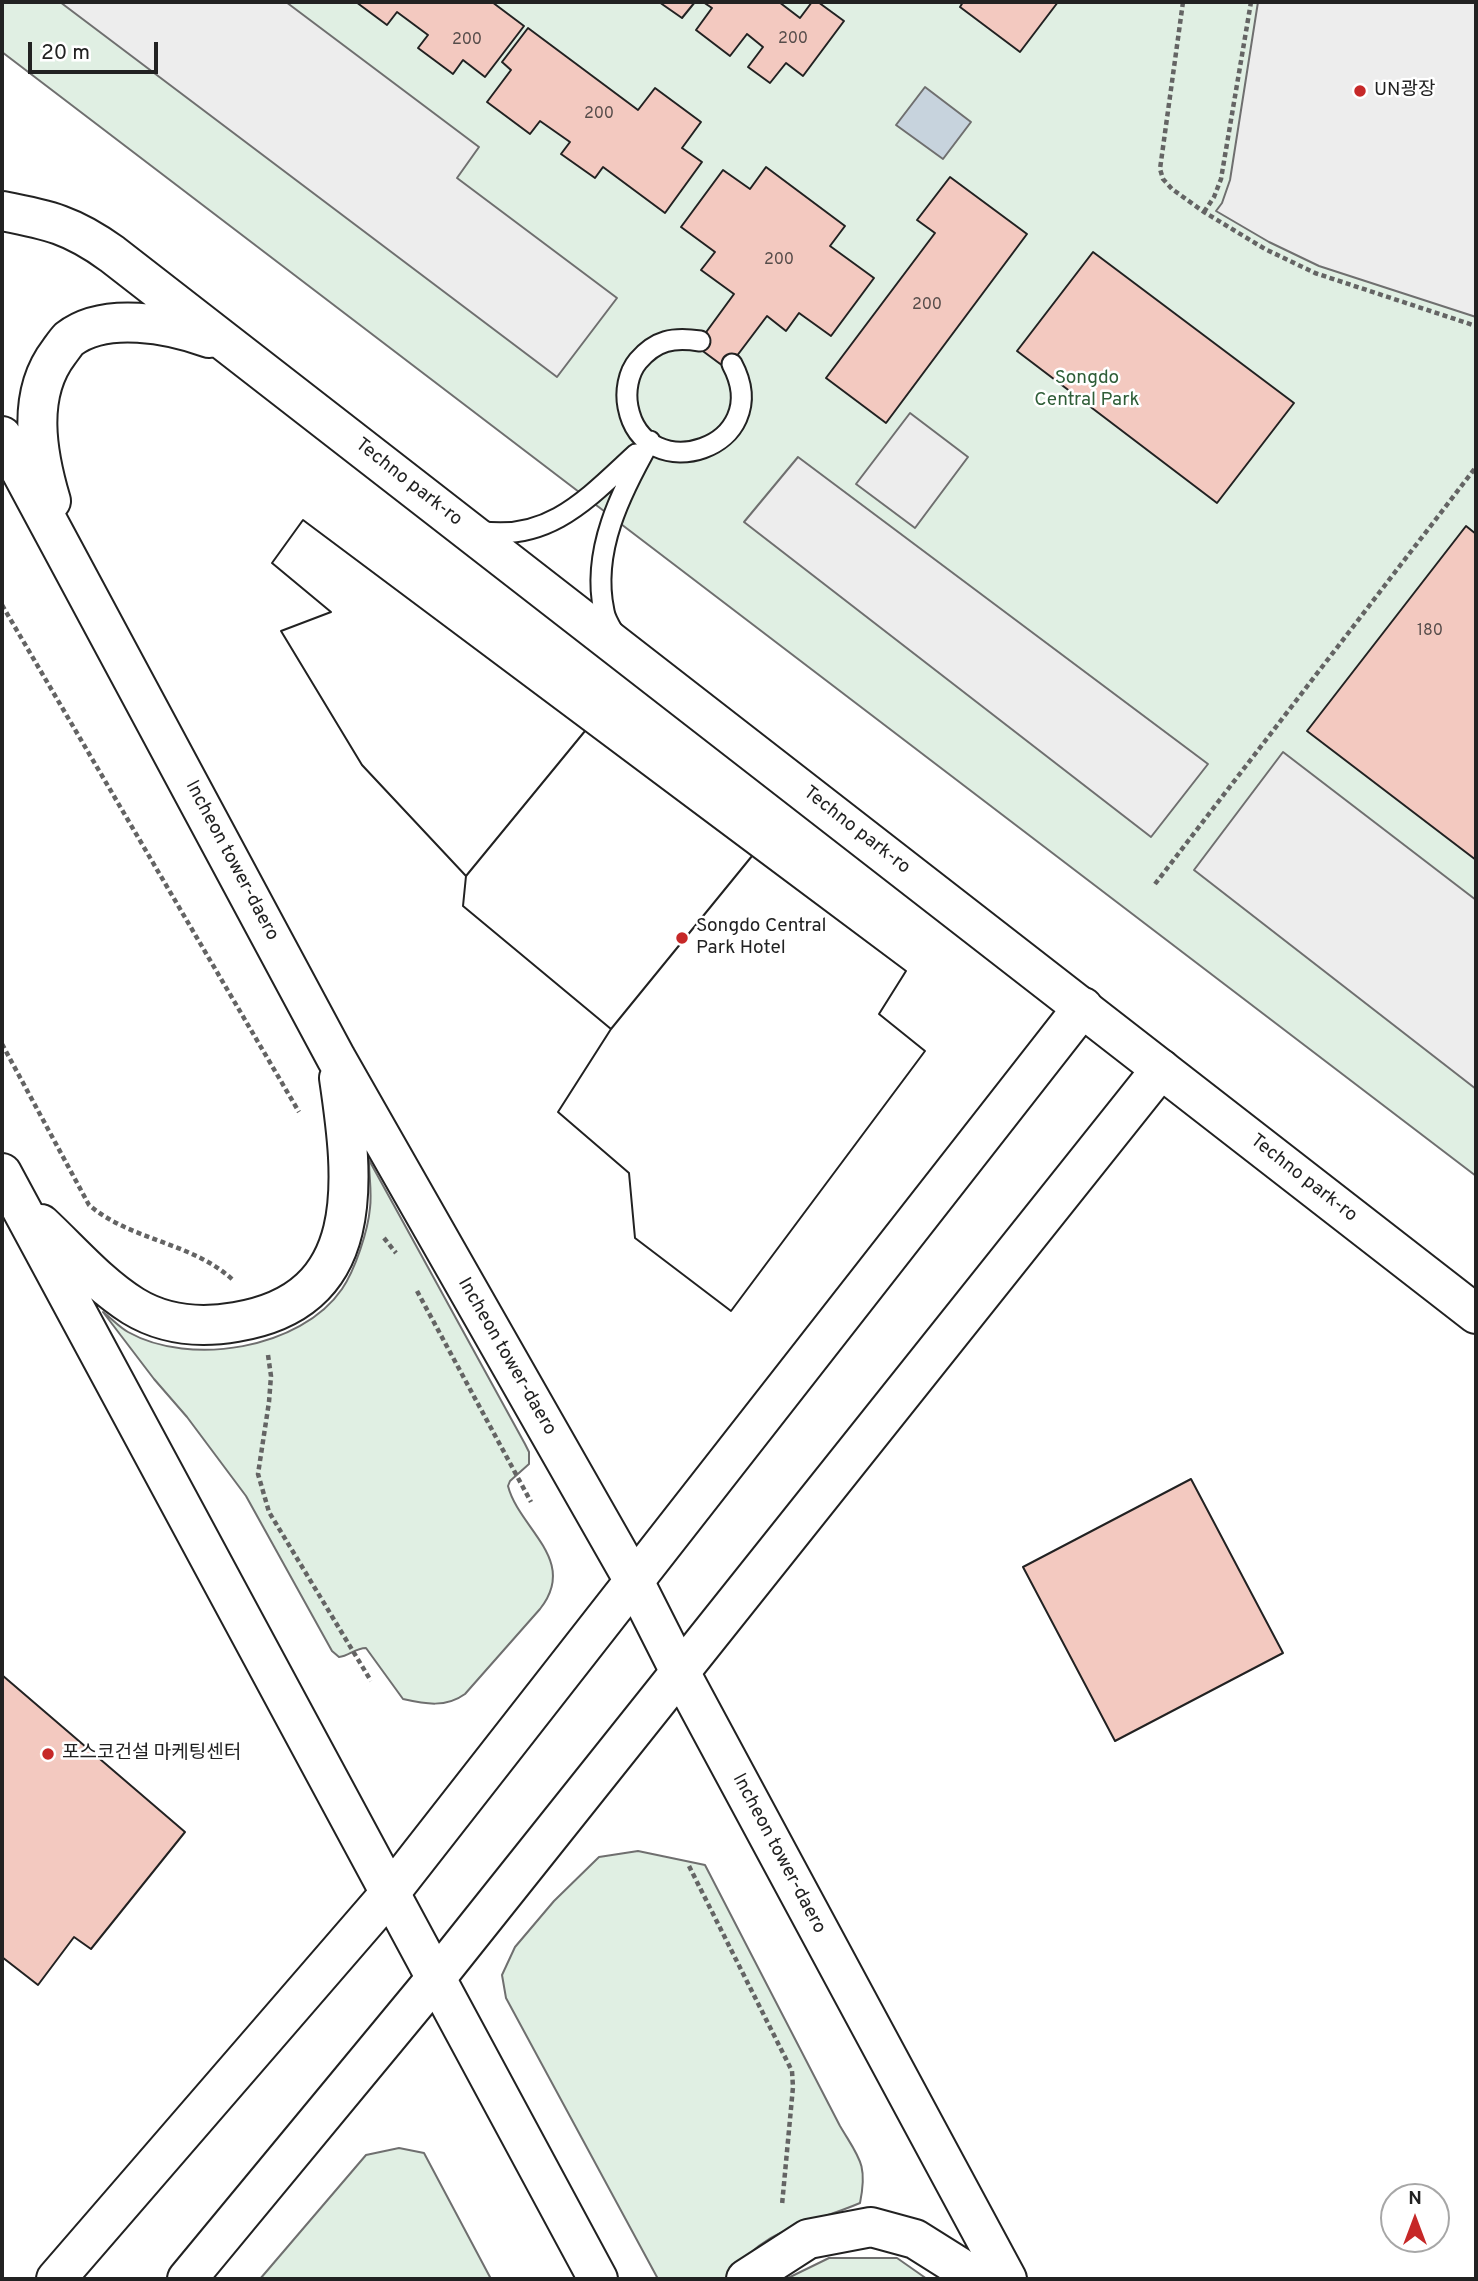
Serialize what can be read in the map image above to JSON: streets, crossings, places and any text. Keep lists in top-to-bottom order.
{
  "streets": {
    "street": ["Techno park-ro", "Incheon tower-daero"]
  },
  "crossings": [
    ["Techno park-ro", "Incheon tower-daero"]
  ],
  "parks": ["Songdo Central Park"],
  "places": ["UN광장", "Songdo Central Park Hotel", "포스코건설 마케팅센터"],
  "house_numbers": [
    "200",
    "200",
    "200",
    "200",
    "200",
    "180"
  ],
  "scale_bar": "20 m",
  "north": "top"
}
